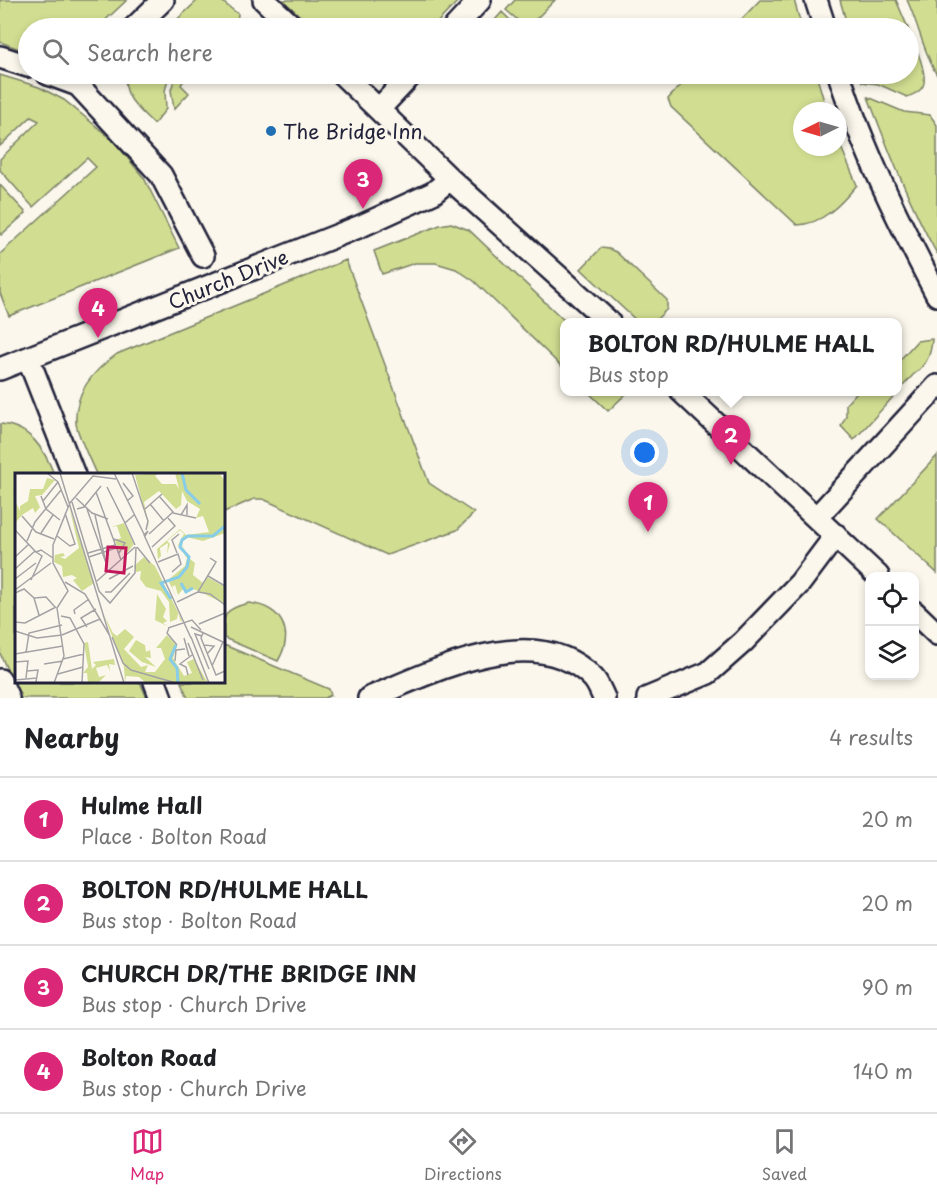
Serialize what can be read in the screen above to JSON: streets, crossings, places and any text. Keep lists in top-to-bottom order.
{
  "streets": {
    "street": ["Church Drive"]
  },
  "places": ["The Bridge Inn"],
  "north": "left",
  "page": {
    "search": "Search here",
    "pins": [
      "3",
      "4",
      "2",
      "1"
    ],
    "popup": ["BOLTON RD/HULME HALL", "Bus stop"],
    "heading": ["Nearby", "4 results"],
    "list": [
      {
        "mark": "1",
        "name": "Hulme Hall",
        "note": "Place · Bolton Road",
        "value": "20 m"
      },
      {
        "mark": "2",
        "name": "BOLTON RD/HULME HALL",
        "note": "Bus stop · Bolton Road",
        "value": "20 m"
      },
      {
        "mark": "3",
        "name": "CHURCH DR/THE BRIDGE INN",
        "note": "Bus stop · Church Drive",
        "value": "90 m"
      },
      {
        "mark": "4",
        "name": "Bolton Road",
        "note": "Bus stop · Church Drive",
        "value": "140 m"
      }
    ],
    "nav": ["Map", "Directions", "Saved"]
  }
}
